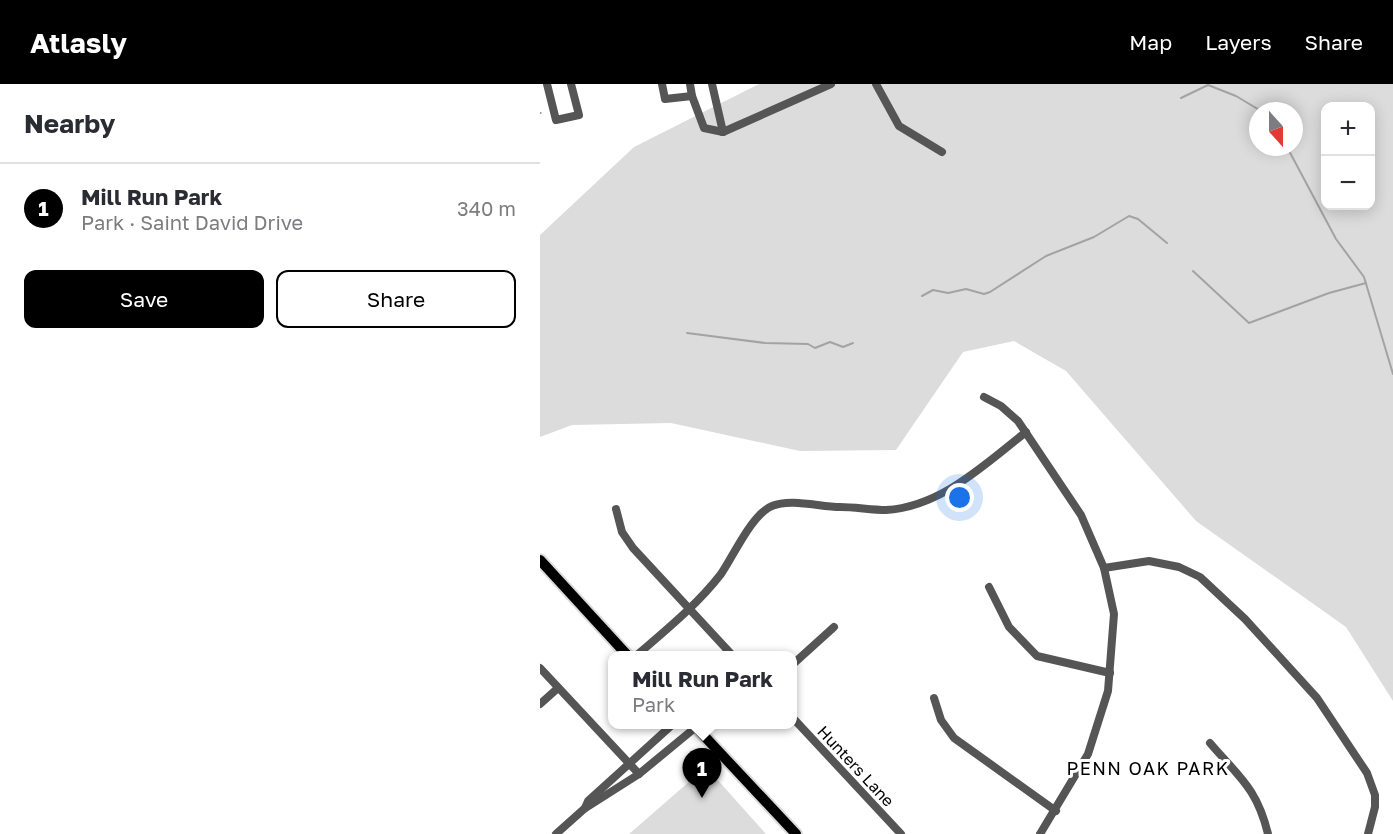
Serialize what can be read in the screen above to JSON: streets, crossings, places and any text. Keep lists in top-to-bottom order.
{
  "streets": {
    "street": ["Hunters Lane"]
  },
  "districts": ["PENN OAK PARK"],
  "north": "bottom",
  "page": {
    "header": "Atlasly",
    "nav": ["Map", "Layers", "Share"],
    "heading": "Nearby",
    "map_buttons": ["+", "−"],
    "list": [
      {
        "mark": "1",
        "name": "Mill Run Park",
        "note": "Park · Saint David Drive",
        "value": "340 m"
      }
    ],
    "buttons": ["Save", "Share"],
    "popup": ["Mill Run Park", "Park"],
    "pins": "1"
  }
}
